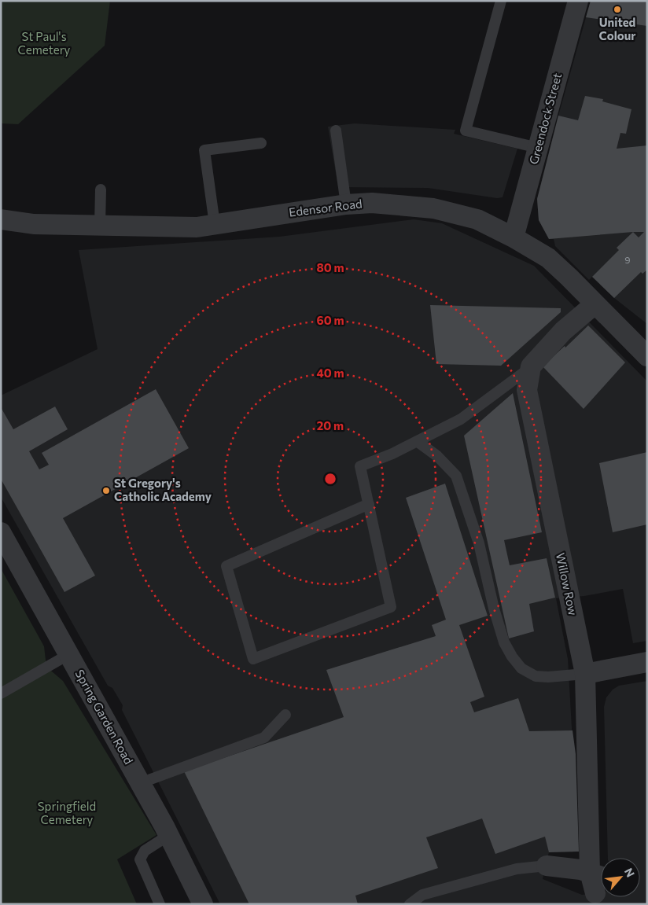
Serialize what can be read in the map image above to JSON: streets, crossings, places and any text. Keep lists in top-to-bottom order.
{
  "streets": {
    "street": [
      "Greendock Street",
      "Edensor Road",
      "Willow Row",
      "Spring Garden Road"
    ]
  },
  "crossings": [
    ["Greendock Street", "Edensor Road"]
  ],
  "parks": ["St Paul's Cemetery", "Springfield Cemetery"],
  "places": ["United Colour", "St Gregory's Catholic Academy"],
  "house_numbers": ["9"],
  "north": "top right",
  "rings": [
    "80 m",
    "60 m",
    "40 m",
    "20 m"
  ]
}
